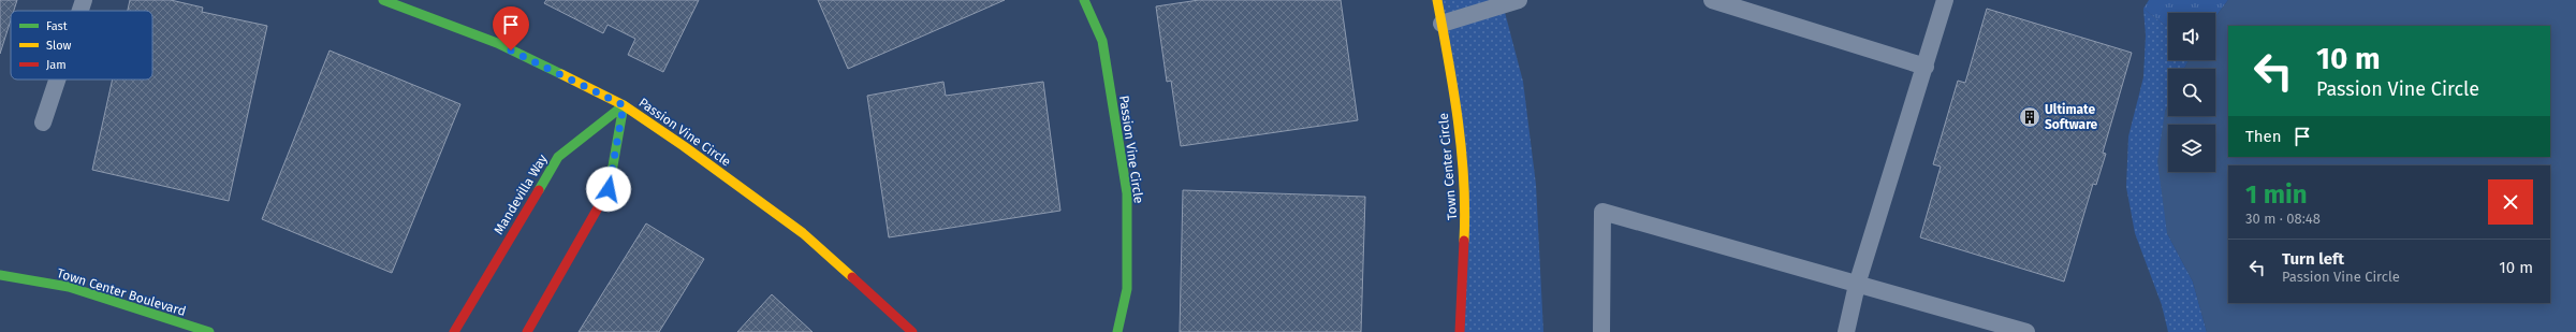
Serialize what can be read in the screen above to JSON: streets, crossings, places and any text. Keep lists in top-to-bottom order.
{
  "streets": {
    "street": [
      "Passion Vine Circle",
      "Town Center Circle",
      "Mandevilla Way",
      "Town Center Boulevard"
    ]
  },
  "crossings": [
    ["Passion Vine Circle", "Mandevilla Way"]
  ],
  "places": {
    "building": ["Ultimate Software"]
  },
  "legend": ["Fast", "Slow", "Jam"],
  "page": {
    "turn": ["10 m", "Passion Vine Circle"],
    "then": "Then",
    "heading": ["1 min", "30 m · 08:48"],
    "list": [
      {
        "name": "Turn left",
        "note": "Passion Vine Circle",
        "value": "10 m"
      }
    ]
  }
}
